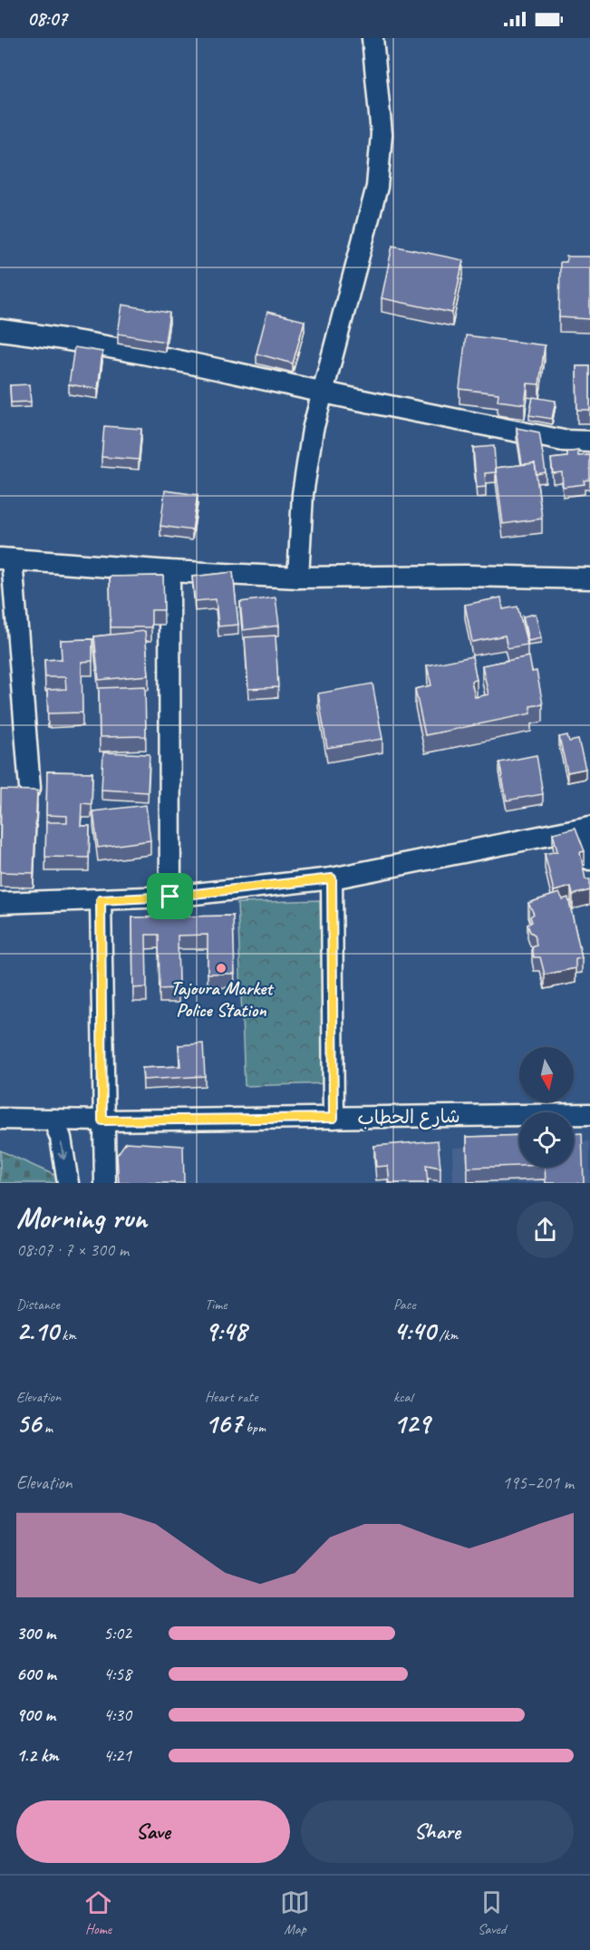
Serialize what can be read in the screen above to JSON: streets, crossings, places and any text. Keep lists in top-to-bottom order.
{
  "streets": {
    "street": ["شارع الحطاب"]
  },
  "places": ["Tajoura Market Police Station"],
  "north": "bottom",
  "page": {
    "status": "08:07",
    "heading": ["Morning run", "08:07 · 7 × 300 m"],
    "stats": [
      ["Distance", "2.10 km"],
      ["Time", "9:48"],
      ["Pace", "4:40 /km"],
      ["Elevation", "56 m"],
      ["Heart rate", "167 bpm"],
      ["kcal", "129"]
    ],
    "chart": ["Elevation", "195–201 m"],
    "list": [
      {
        "name": "300 m",
        "note": "5:02"
      },
      {
        "name": "600 m",
        "note": "4:58"
      },
      {
        "name": "900 m",
        "note": "4:30"
      },
      {
        "name": "1.2 km",
        "note": "4:21"
      }
    ],
    "buttons": ["Save", "Share"],
    "tabs": ["Home", "Map", "Saved"]
  }
}
